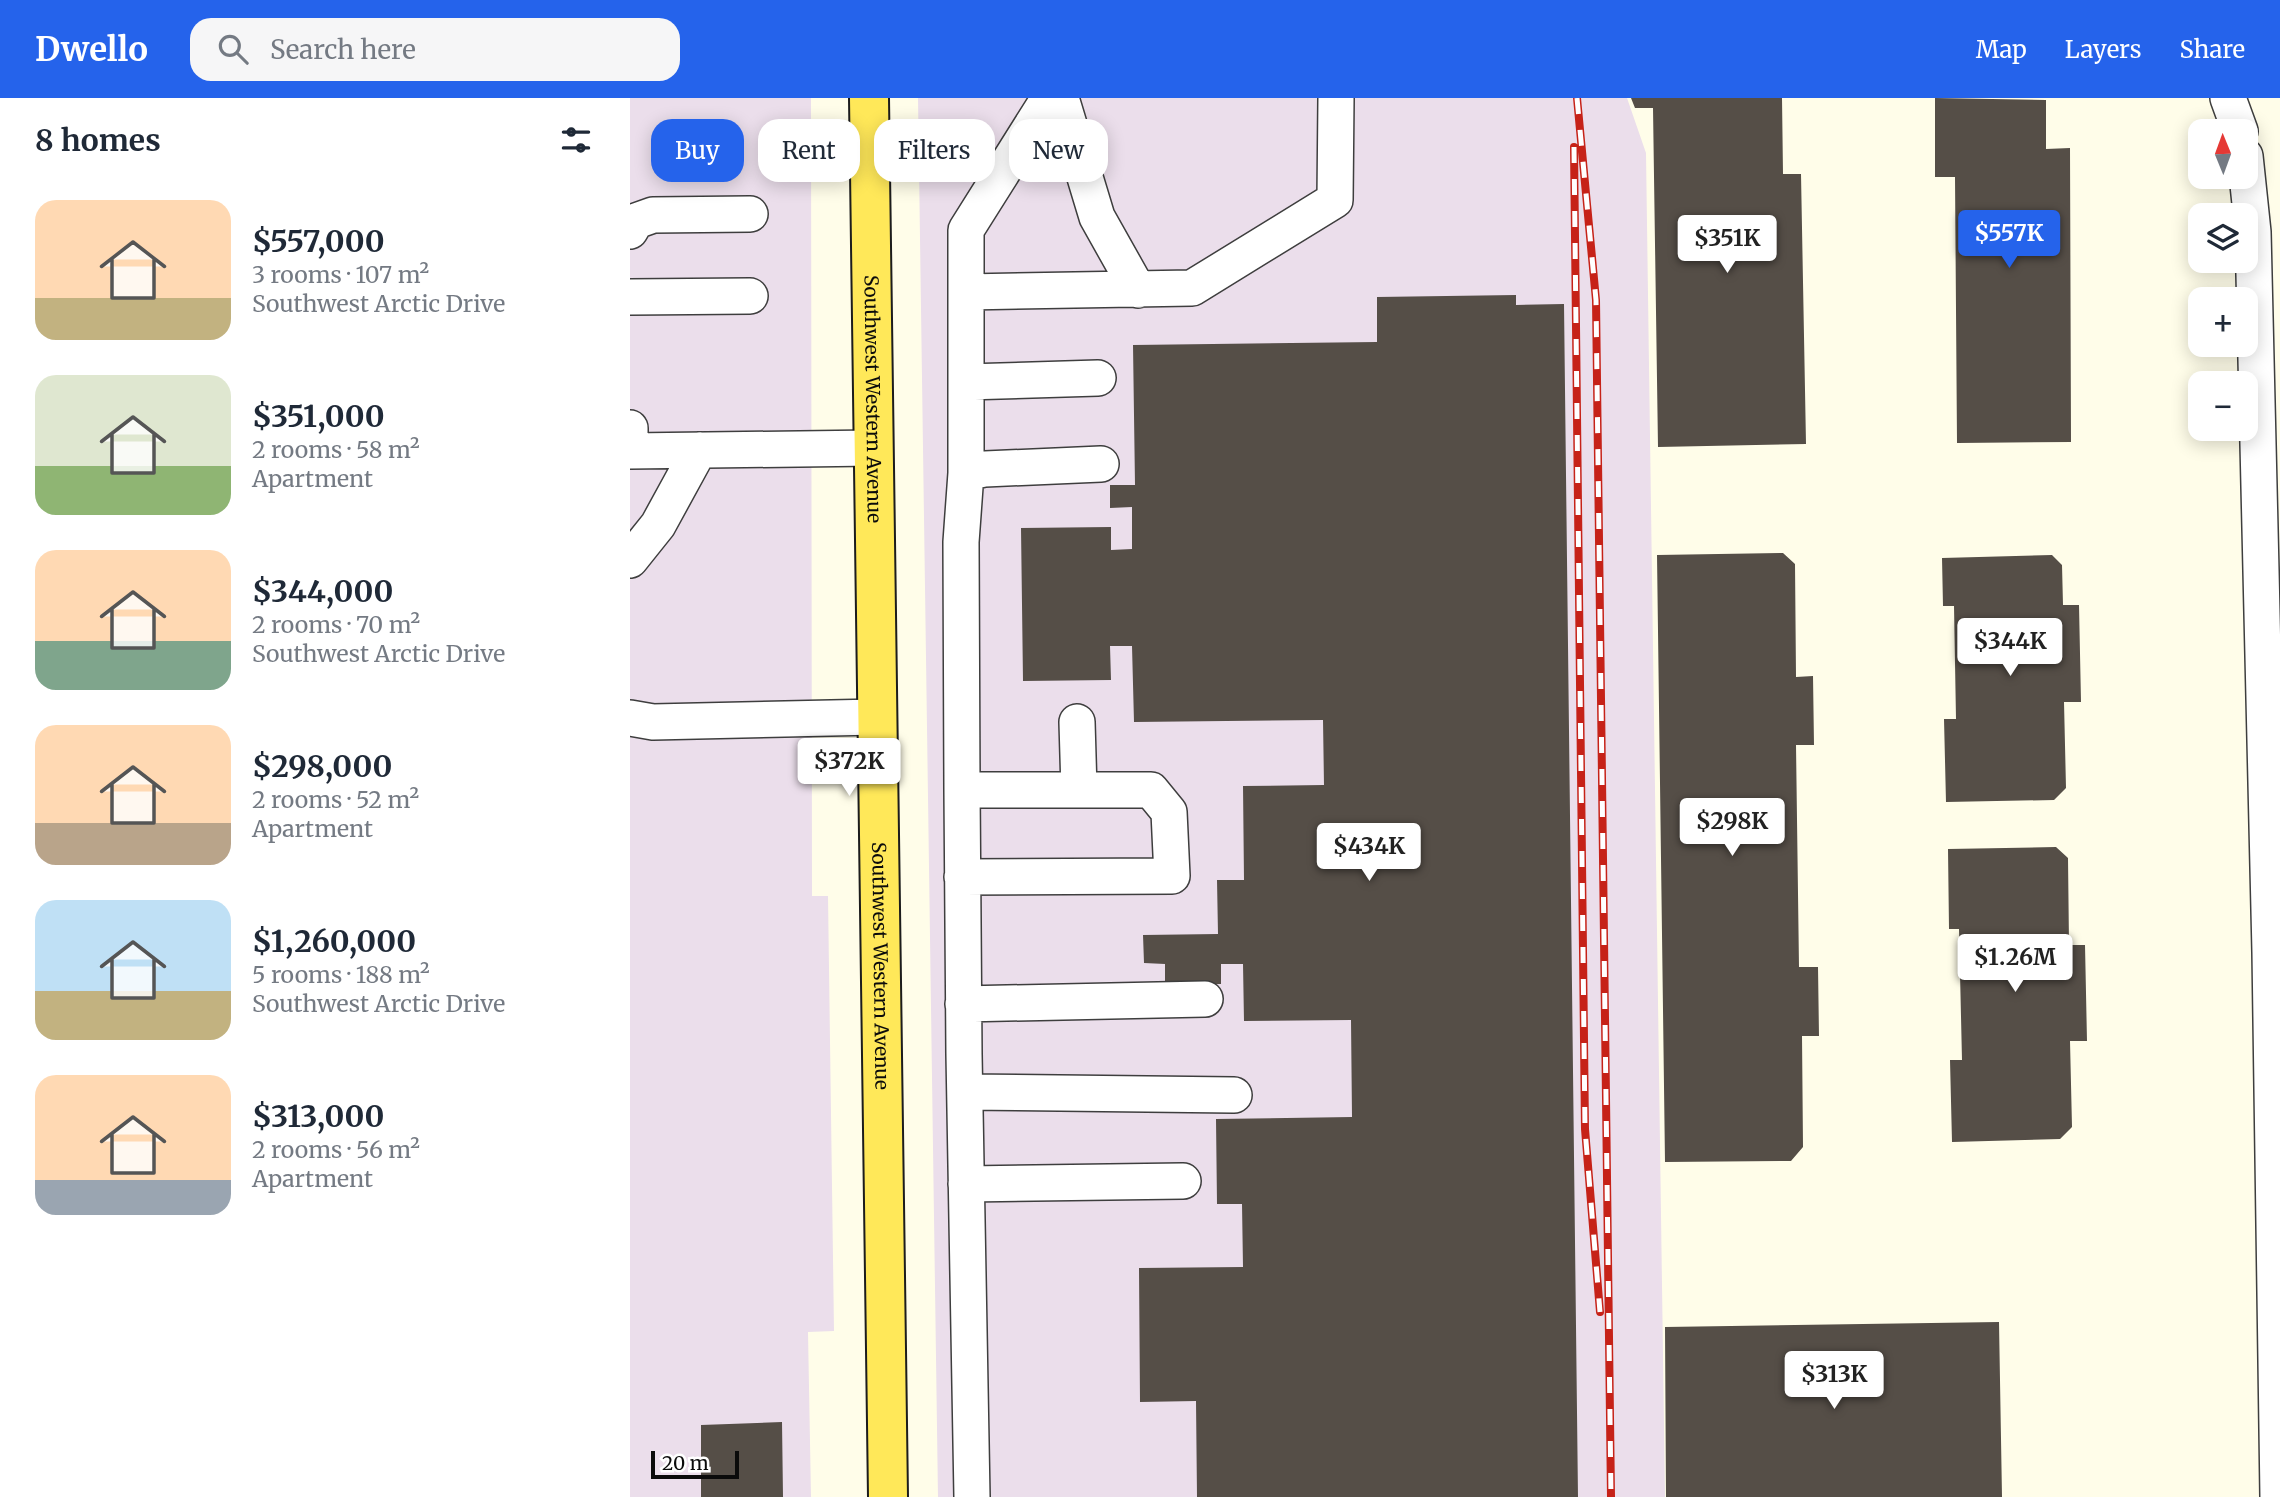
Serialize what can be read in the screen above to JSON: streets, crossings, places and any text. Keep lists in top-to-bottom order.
{
  "streets": {
    "main road": ["Southwest Western Avenue"]
  },
  "scale_bar": "20 m",
  "north": "top",
  "page": {
    "header": "Dwello",
    "search": "Search here",
    "nav": ["Map", "Layers", "Share"],
    "heading": "8 homes",
    "map_buttons": ["+", "−"],
    "chip": [
      "Buy",
      "Rent",
      "Filters",
      "New"
    ],
    "list": [
      {
        "name": "$557,000",
        "note": "3 rooms · 107 m² · Southwest Arctic Drive"
      },
      {
        "name": "$351,000",
        "note": "2 rooms · 58 m² · Apartment"
      },
      {
        "name": "$344,000",
        "note": "2 rooms · 70 m² · Southwest Arctic Drive"
      },
      {
        "name": "$298,000",
        "note": "2 rooms · 52 m² · Apartment"
      },
      {
        "name": "$1,260,000",
        "note": "5 rooms · 188 m² · Southwest Arctic Drive"
      },
      {
        "name": "$313,000",
        "note": "2 rooms · 56 m² · Apartment"
      }
    ],
    "price": [
      "$557K",
      "$351K",
      "$344K",
      "$372K",
      "$298K",
      "$434K",
      "$1.26M",
      "$313K"
    ],
    "scale": "20 m"
  }
}
